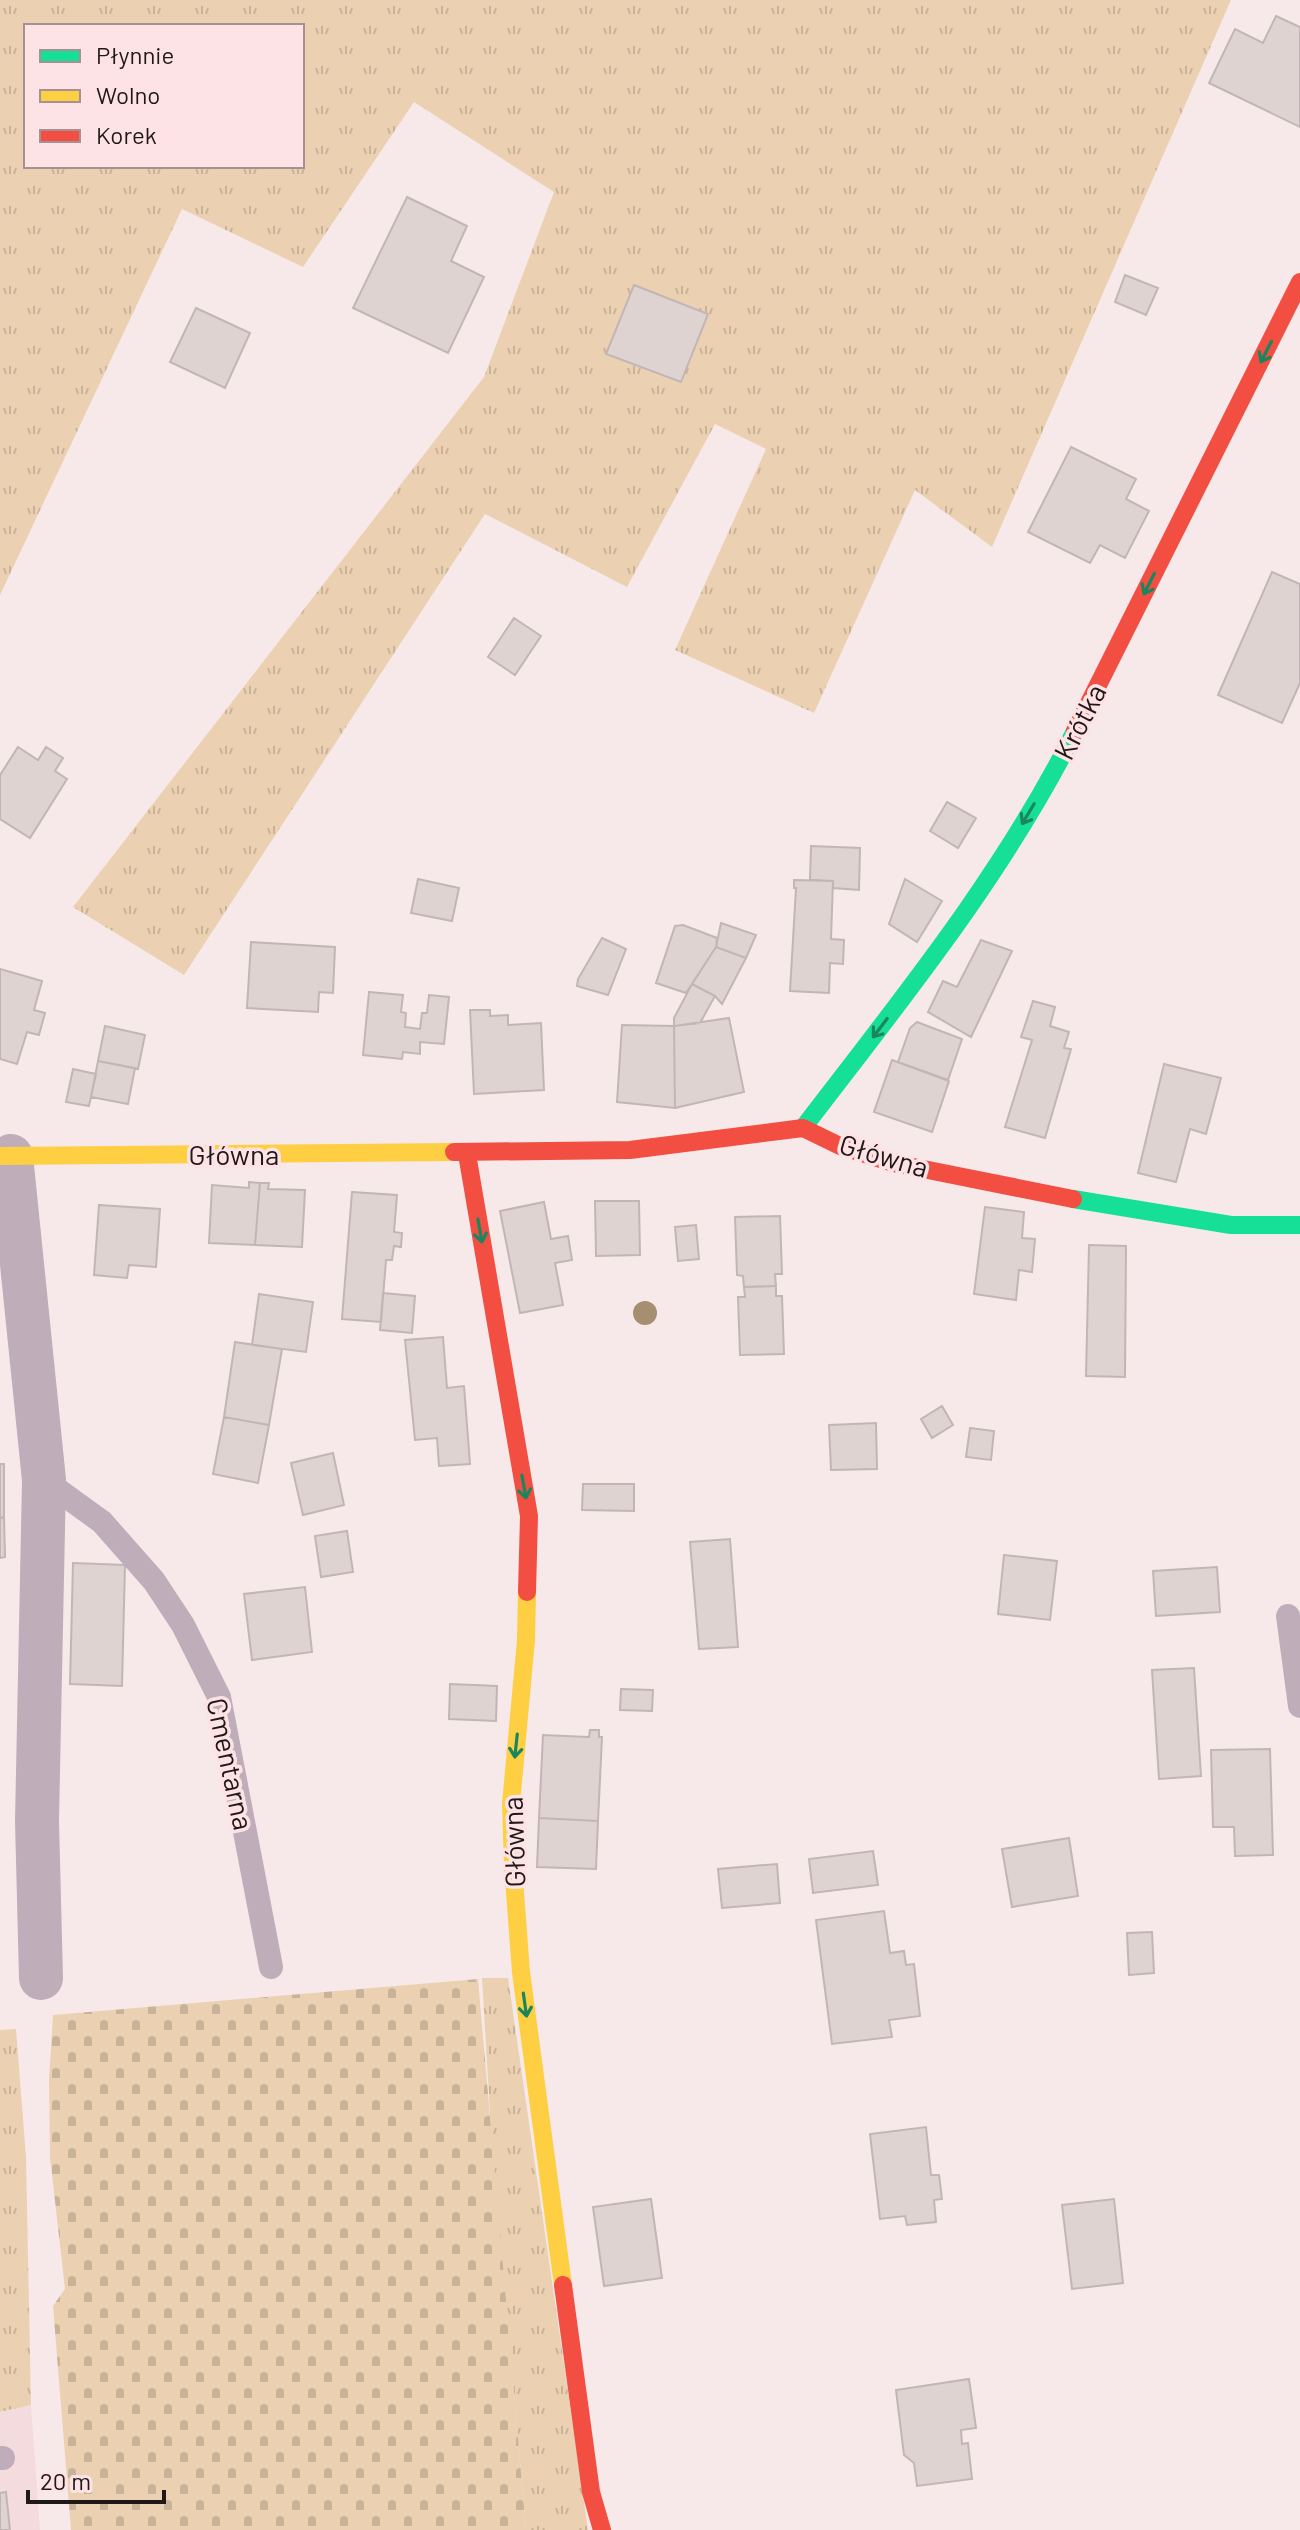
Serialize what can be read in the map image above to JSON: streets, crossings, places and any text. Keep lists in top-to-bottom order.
{
  "streets": {
    "street": ["Krótka", "Główna"],
    "lane": ["Cmentarna"]
  },
  "crossings": [
    ["Krótka", "Główna"]
  ],
  "one_way": ["Krótka", "Główna"],
  "legend": ["Płynnie", "Wolno", "Korek"],
  "scale_bar": "20 m"
}
